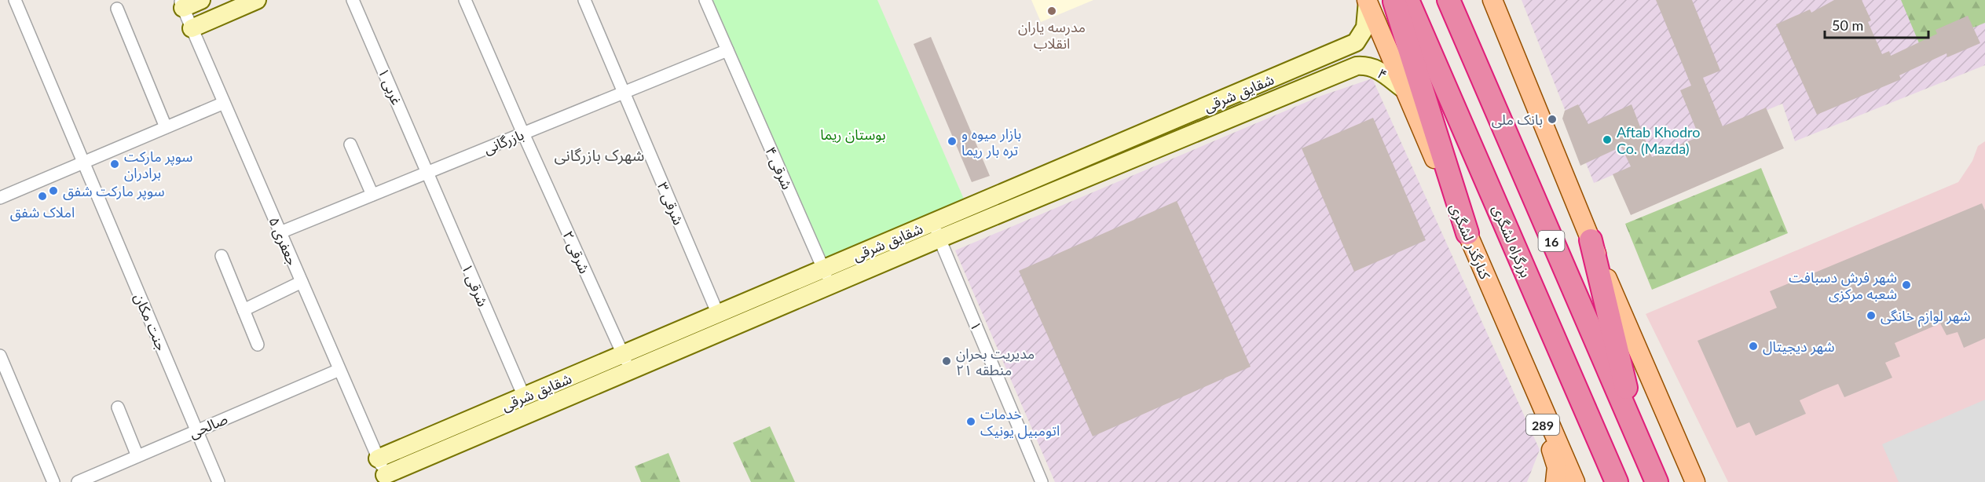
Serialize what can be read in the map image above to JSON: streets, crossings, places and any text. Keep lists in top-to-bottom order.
{
  "streets": {
    "highway": ["بزرگراه لشگری", "16"],
    "main road": ["کنارگذر لشگری", "289"],
    "street": [
      "۴",
      "۱ غربی",
      "شقایق شرقی",
      "بازرگانی",
      "۴ شرقی",
      "۳ شرقی",
      "جعفری ۵",
      "۲ شرقی",
      "۱ شرقی",
      "جنت مکان",
      "۱",
      "صالحی"
    ]
  },
  "crossings": [
    ["۴", "شقایق شرقی"],
    ["۴", "کنارگذر لشگری"],
    ["۱ غربی", "بازرگانی"],
    ["۱ غربی", "۱ شرقی"],
    ["شقایق شرقی", "۴ شرقی"],
    ["شقایق شرقی", "۳ شرقی"],
    ["شقایق شرقی", "جعفری ۵"],
    ["شقایق شرقی", "کنارگذر لشگری"],
    ["شقایق شرقی", "۲ شرقی"],
    ["شقایق شرقی", "۱ شرقی"],
    ["شقایق شرقی", "۱"],
    ["بازرگانی", "۴ شرقی"],
    ["بازرگانی", "۳ شرقی"],
    ["بازرگانی", "جعفری ۵"],
    ["بازرگانی", "۲ شرقی"],
    ["بازرگانی", "۱ شرقی"],
    ["جعفری ۵", "صالحی"],
    ["کنارگذر لشگری", "289"],
    ["جنت مکان", "صالحی"]
  ],
  "districts": ["شهرک بازرگانی"],
  "parks": ["بوستان ریما"],
  "places": [
    "مدرسه یاران انقلاب",
    "بانک ملی",
    "Aftab Khodro Co. (Mazda)",
    "بازار میوه و تره بار ریما",
    "سوپر مارکت برادران",
    "سوپر مارکت شفق",
    "املاک شفق",
    "شهر فرش دسبافت شعبه مرکزی",
    "شهر لوازم خانگی",
    "شهر دیجیتال",
    "مدیریت بحران منطقه ۲۱",
    "خدمات اتومبیل یونیک"
  ],
  "scale_bar": "50 m"
}
